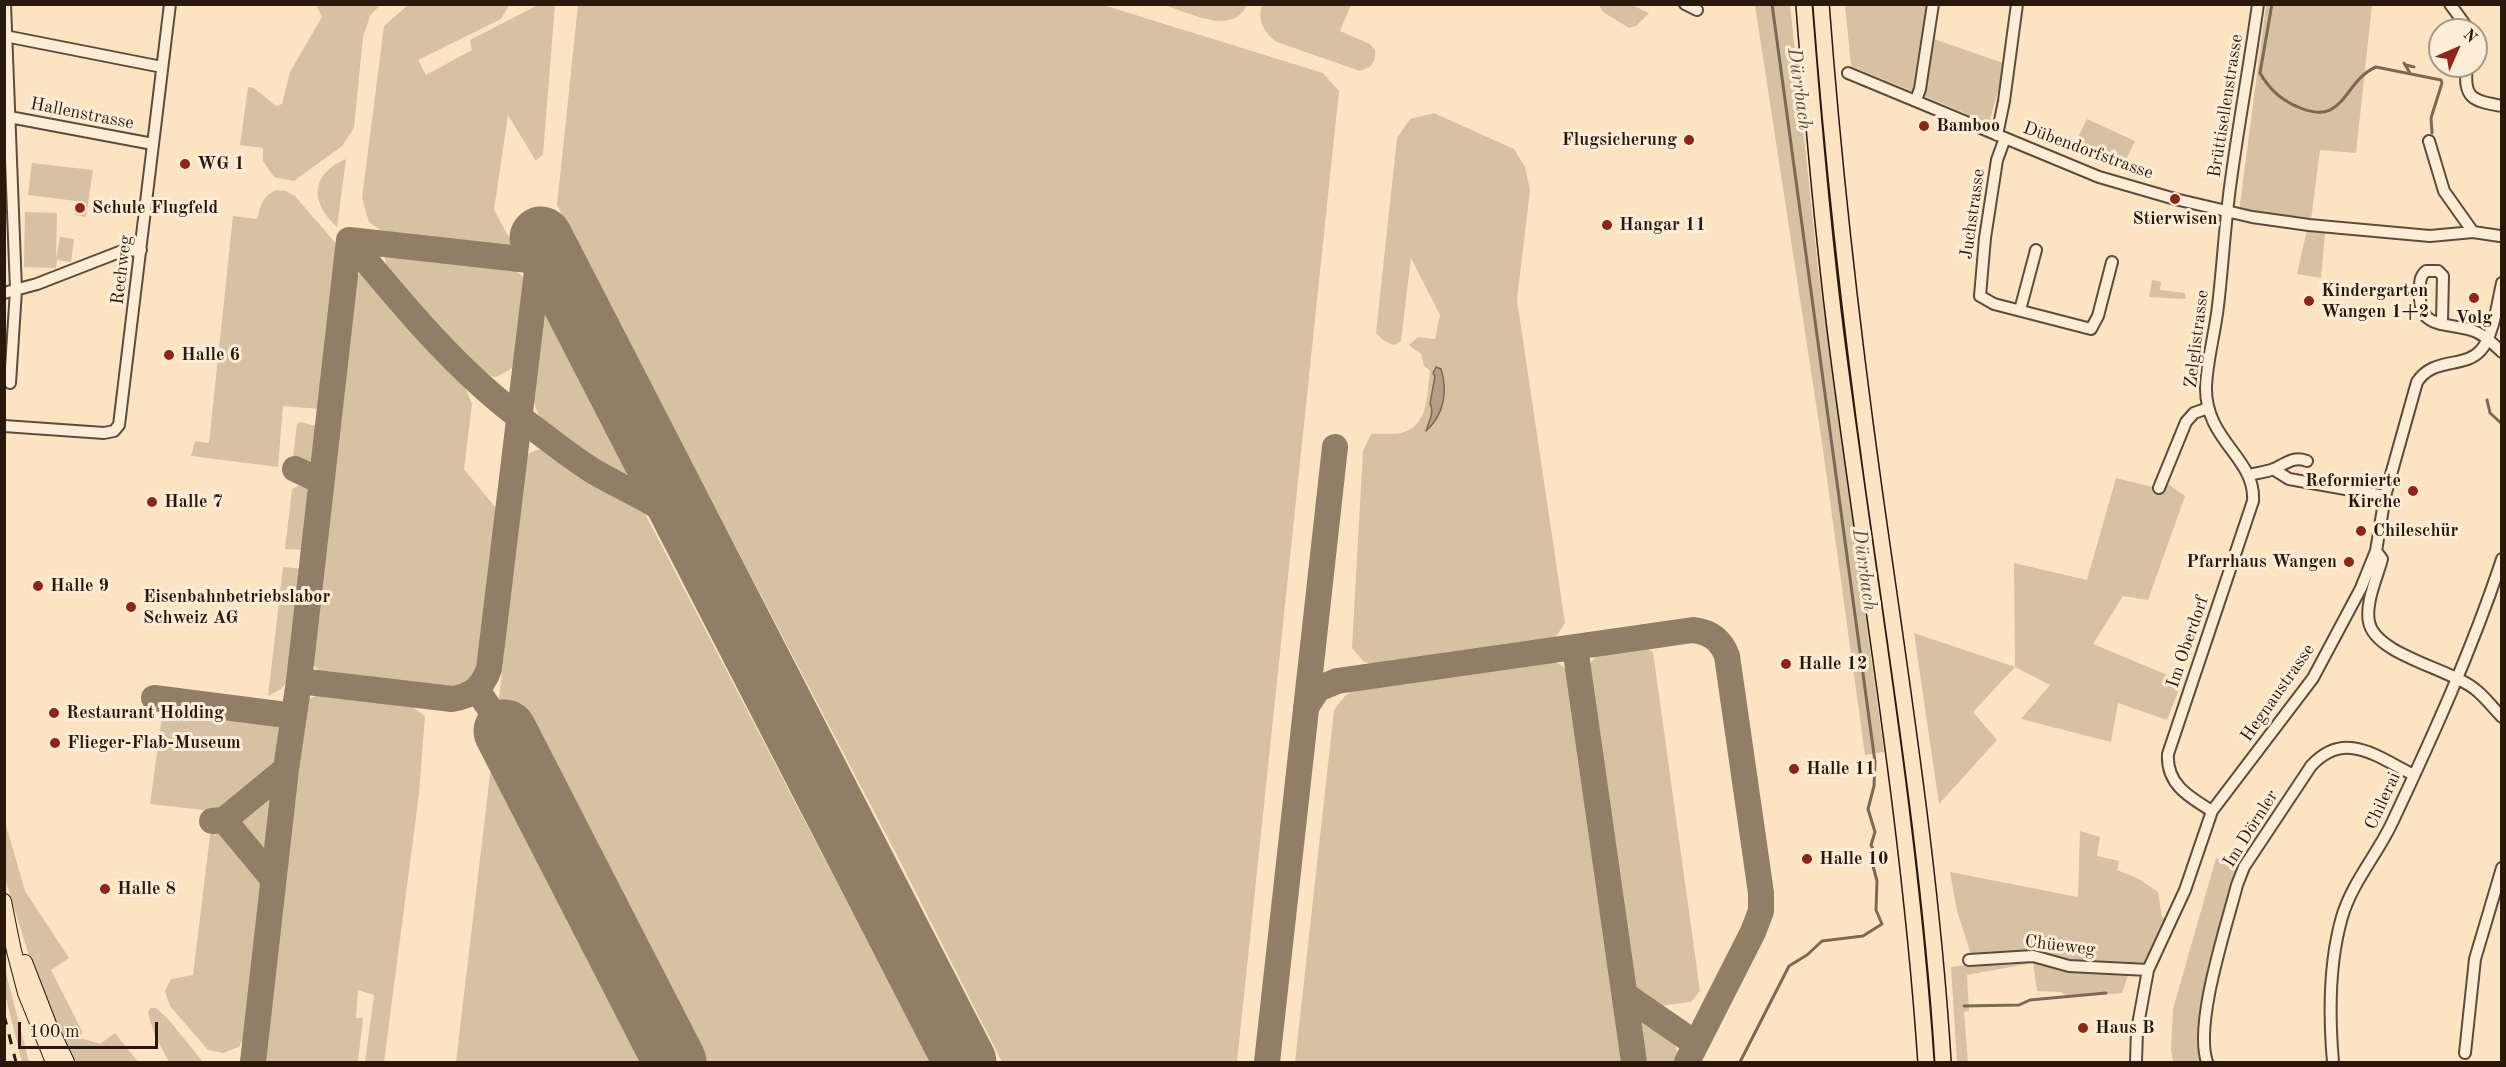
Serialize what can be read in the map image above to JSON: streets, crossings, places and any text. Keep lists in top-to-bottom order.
{
  "streets": {
    "street": [
      "Brüttisellenstrasse",
      "Hallenstrasse",
      "Dübendorfstrasse",
      "Juchstrasse",
      "Rechweg",
      "Zelglistrasse",
      "Im Oberdorf",
      "Hegnaustrasse",
      "Chilerai",
      "Im Dörnler",
      "Chüeweg"
    ]
  },
  "crossings": [
    ["Brüttisellenstrasse", "Dübendorfstrasse"],
    ["Brüttisellenstrasse", "Zelglistrasse"],
    ["Hallenstrasse", "Rechweg"],
    ["Dübendorfstrasse", "Juchstrasse"],
    ["Dübendorfstrasse", "Zelglistrasse"],
    ["Im Oberdorf", "Hegnaustrasse"],
    ["Hegnaustrasse", "Chüeweg"],
    ["Chilerai", "Im Dörnler"]
  ],
  "water": ["Dürrbach"],
  "places": [
    "Bamboo",
    "Flugsicherung",
    "WG 1",
    "Stierwisen",
    "Schule Flugfeld",
    "Hangar 11",
    "Volg",
    "Kindergarten Wangen 1+2",
    "Halle 6",
    "Reformierte Kirche",
    "Halle 7",
    "Chileschür",
    "Pfarrhaus Wangen",
    "Halle 9",
    "Eisenbahnbetriebslabor Schweiz AG",
    "Halle 12",
    "Restaurant Holding",
    "Flieger-Flab-Museum",
    "Halle 11",
    "Halle 10",
    "Halle 8",
    "Haus B"
  ],
  "scale_bar": "100 m",
  "north": "top right"
}
